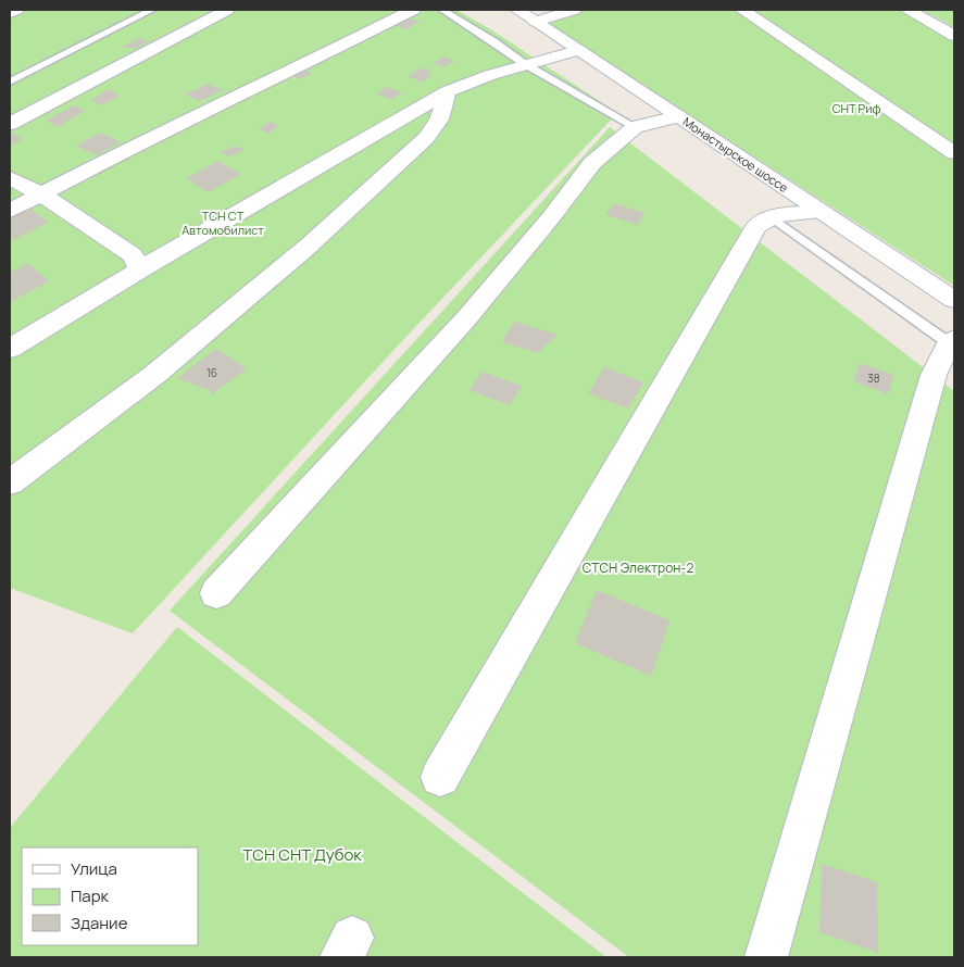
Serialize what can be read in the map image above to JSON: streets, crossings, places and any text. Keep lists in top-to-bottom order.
{
  "streets": {
    "street": ["Монастырское шоссе"]
  },
  "parks": [
    "СНТ Риф",
    "ТСН СТ Автомобилист",
    "СТСН Электрон-2",
    "ТСН СНТ Дубок"
  ],
  "house_numbers": ["16", "38"],
  "legend": ["Улица", "Парк", "Здание"]
}
